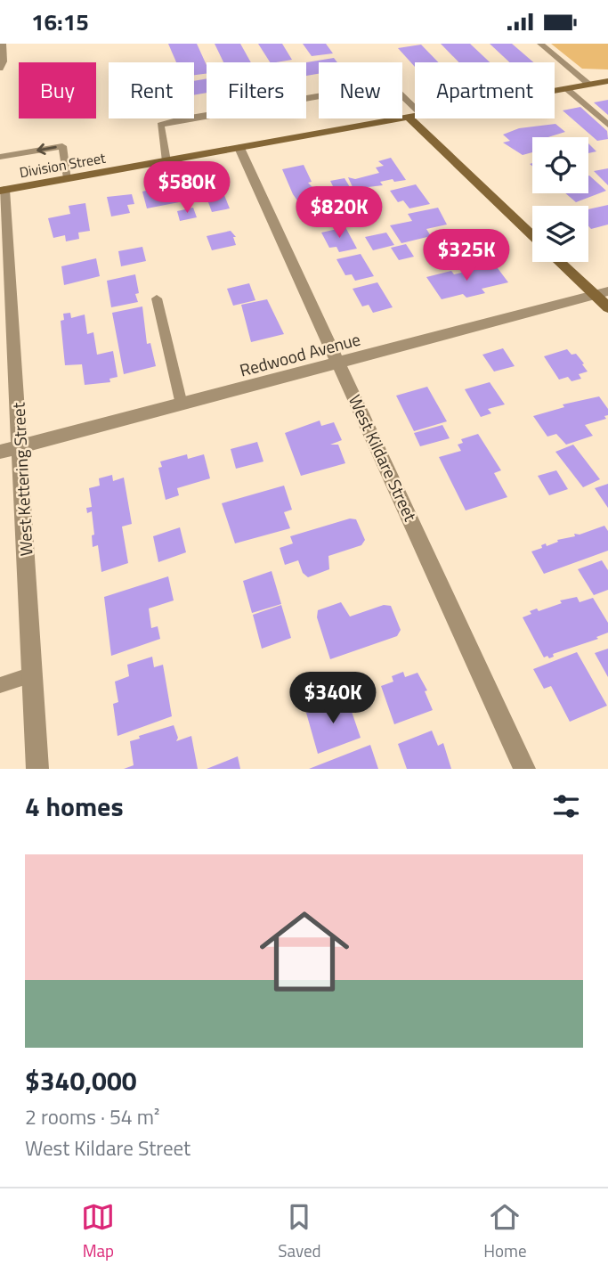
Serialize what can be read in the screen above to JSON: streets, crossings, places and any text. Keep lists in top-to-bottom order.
{
  "streets": {
    "main road": ["Division Street"],
    "street": ["Redwood Avenue", "West Kildare Street", "West Kettering Street"]
  },
  "crossings": [
    ["Division Street", "West Kildare Street"],
    ["Division Street", "West Kettering Street"],
    ["Redwood Avenue", "West Kildare Street"],
    ["Redwood Avenue", "West Kettering Street"]
  ],
  "page": {
    "status": "16:15",
    "chip": [
      "Buy",
      "Rent",
      "Filters",
      "New",
      "Apartment"
    ],
    "price": [
      "$580K",
      "$820K",
      "$325K",
      "$340K"
    ],
    "heading": "4 homes",
    "list": [
      {
        "name": "$340,000",
        "note": "2 rooms · 54 m² · West Kildare Street"
      }
    ],
    "tabs": ["Map", "Saved", "Home"]
  }
}
